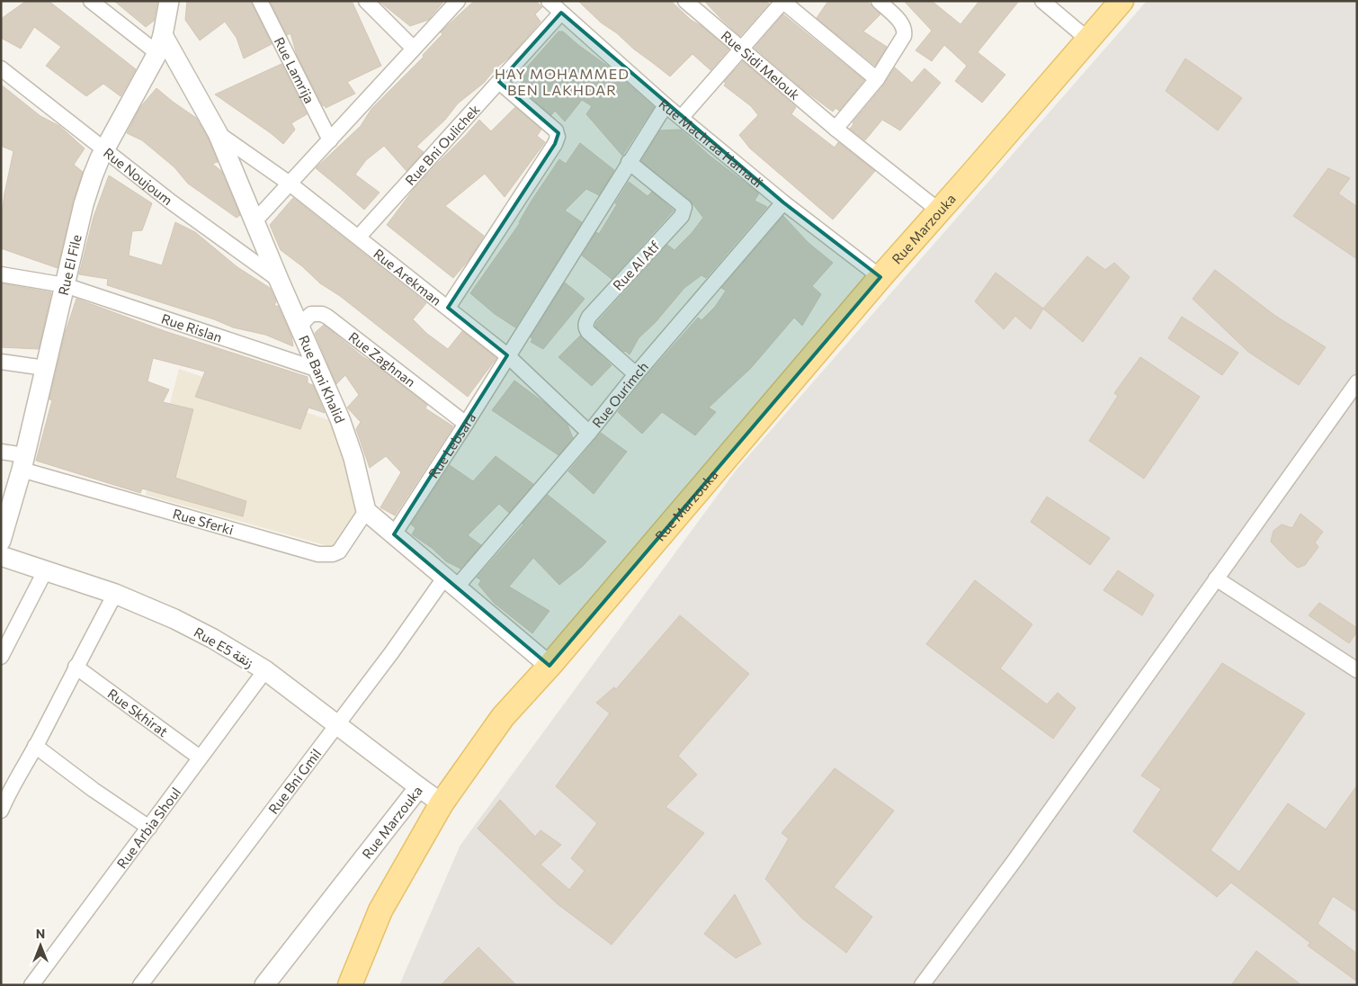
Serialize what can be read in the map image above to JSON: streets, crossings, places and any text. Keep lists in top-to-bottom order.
{
  "streets": {
    "main road": ["Rue Marzouka"],
    "street": [
      "Rue Sidi Melouk",
      "Rue Lamrija",
      "Rue Machraa Hamadi",
      "Rue Bni Oulichek",
      "Rue Noujoum",
      "Rue El File",
      "Rue Al Atf",
      "Rue Arekman",
      "Rue Rislan",
      "Rue Zaghnan",
      "Rue Bani Khalid",
      "Rue Ourimch",
      "Rue Lebsara",
      "Rue Sferki",
      "Rue E5 زنقة",
      "Rue Skhirat",
      "Rue Bni Gmil",
      "Rue Arbia Shoul"
    ]
  },
  "crossings": [
    ["Rue Sidi Melouk", "Rue Marzouka"],
    ["Rue Machraa Hamadi", "Rue Bni Oulichek"],
    ["Rue Machraa Hamadi", "Rue Marzouka"],
    ["Rue Machraa Hamadi", "Rue Ourimch"],
    ["Rue Machraa Hamadi", "Rue Lebsara"],
    ["Rue Bni Oulichek", "Rue Arekman"],
    ["Rue Noujoum", "Rue El File"],
    ["Rue Noujoum", "Rue Bani Khalid"],
    ["Rue Marzouka", "Rue E5 زنقة"],
    ["Rue El File", "Rue Rislan"],
    ["Rue El File", "Rue Bani Khalid"],
    ["Rue El File", "Rue Sferki"],
    ["Rue Al Atf", "Rue Ourimch"],
    ["Rue Al Atf", "Rue Lebsara"],
    ["Rue Arekman", "Rue Bani Khalid"],
    ["Rue Arekman", "Rue Ourimch"],
    ["Rue Arekman", "Rue Lebsara"],
    ["Rue Rislan", "Rue Bani Khalid"],
    ["Rue Zaghnan", "Rue Bani Khalid"],
    ["Rue Zaghnan", "Rue Lebsara"],
    ["Rue Bani Khalid", "Rue Sferki"],
    ["Rue Ourimch", "Rue Bni Gmil"],
    ["Rue E5 زنقة", "Rue Bni Gmil"],
    ["Rue E5 زنقة", "Rue Arbia Shoul"],
    ["Rue Skhirat", "Rue Arbia Shoul"]
  ],
  "districts": ["HAY MOHAMMED BEN LAKHDAR"],
  "north": "top"
}
